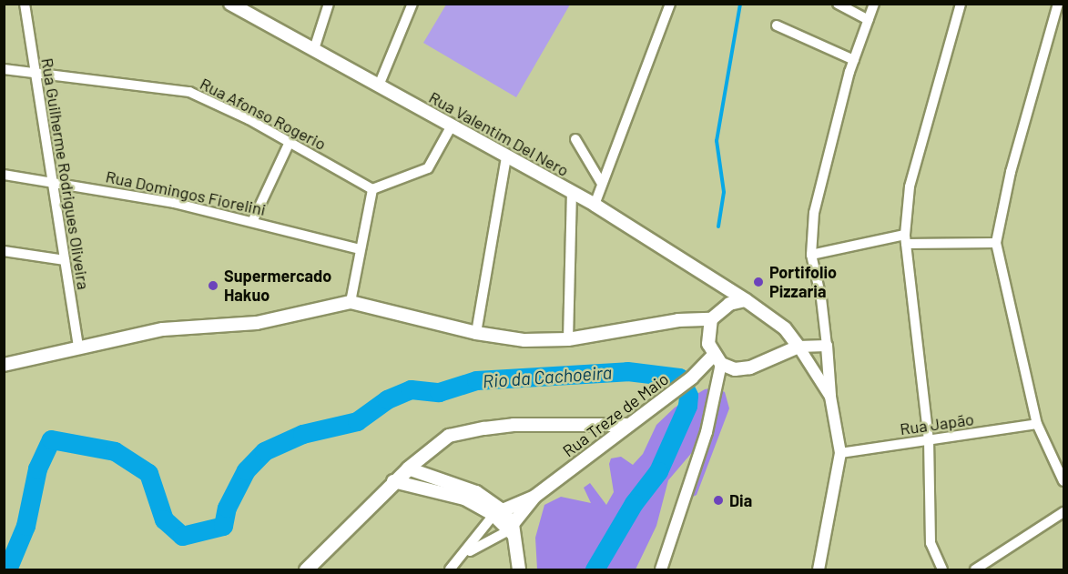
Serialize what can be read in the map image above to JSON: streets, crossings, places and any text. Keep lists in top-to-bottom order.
{
  "streets": {
    "main road": ["Rua Valentim Del Nero", "Rua Treze de Maio"],
    "street": [
      "Rua Afonso Rogerio",
      "Rua Guilherme Rodrigues Oliveira",
      "Rua Domingos Fiorelini",
      "Rua Japão"
    ]
  },
  "crossings": [
    ["Rua Afonso Rogerio", "Rua Guilherme Rodrigues Oliveira"],
    ["Rua Guilherme Rodrigues Oliveira", "Rua Domingos Fiorelini"]
  ],
  "water": ["Rio da Cachoeira"],
  "places": ["Portifolio Pizzaria", "Supermercado Hakuo", "Dia"]
}
